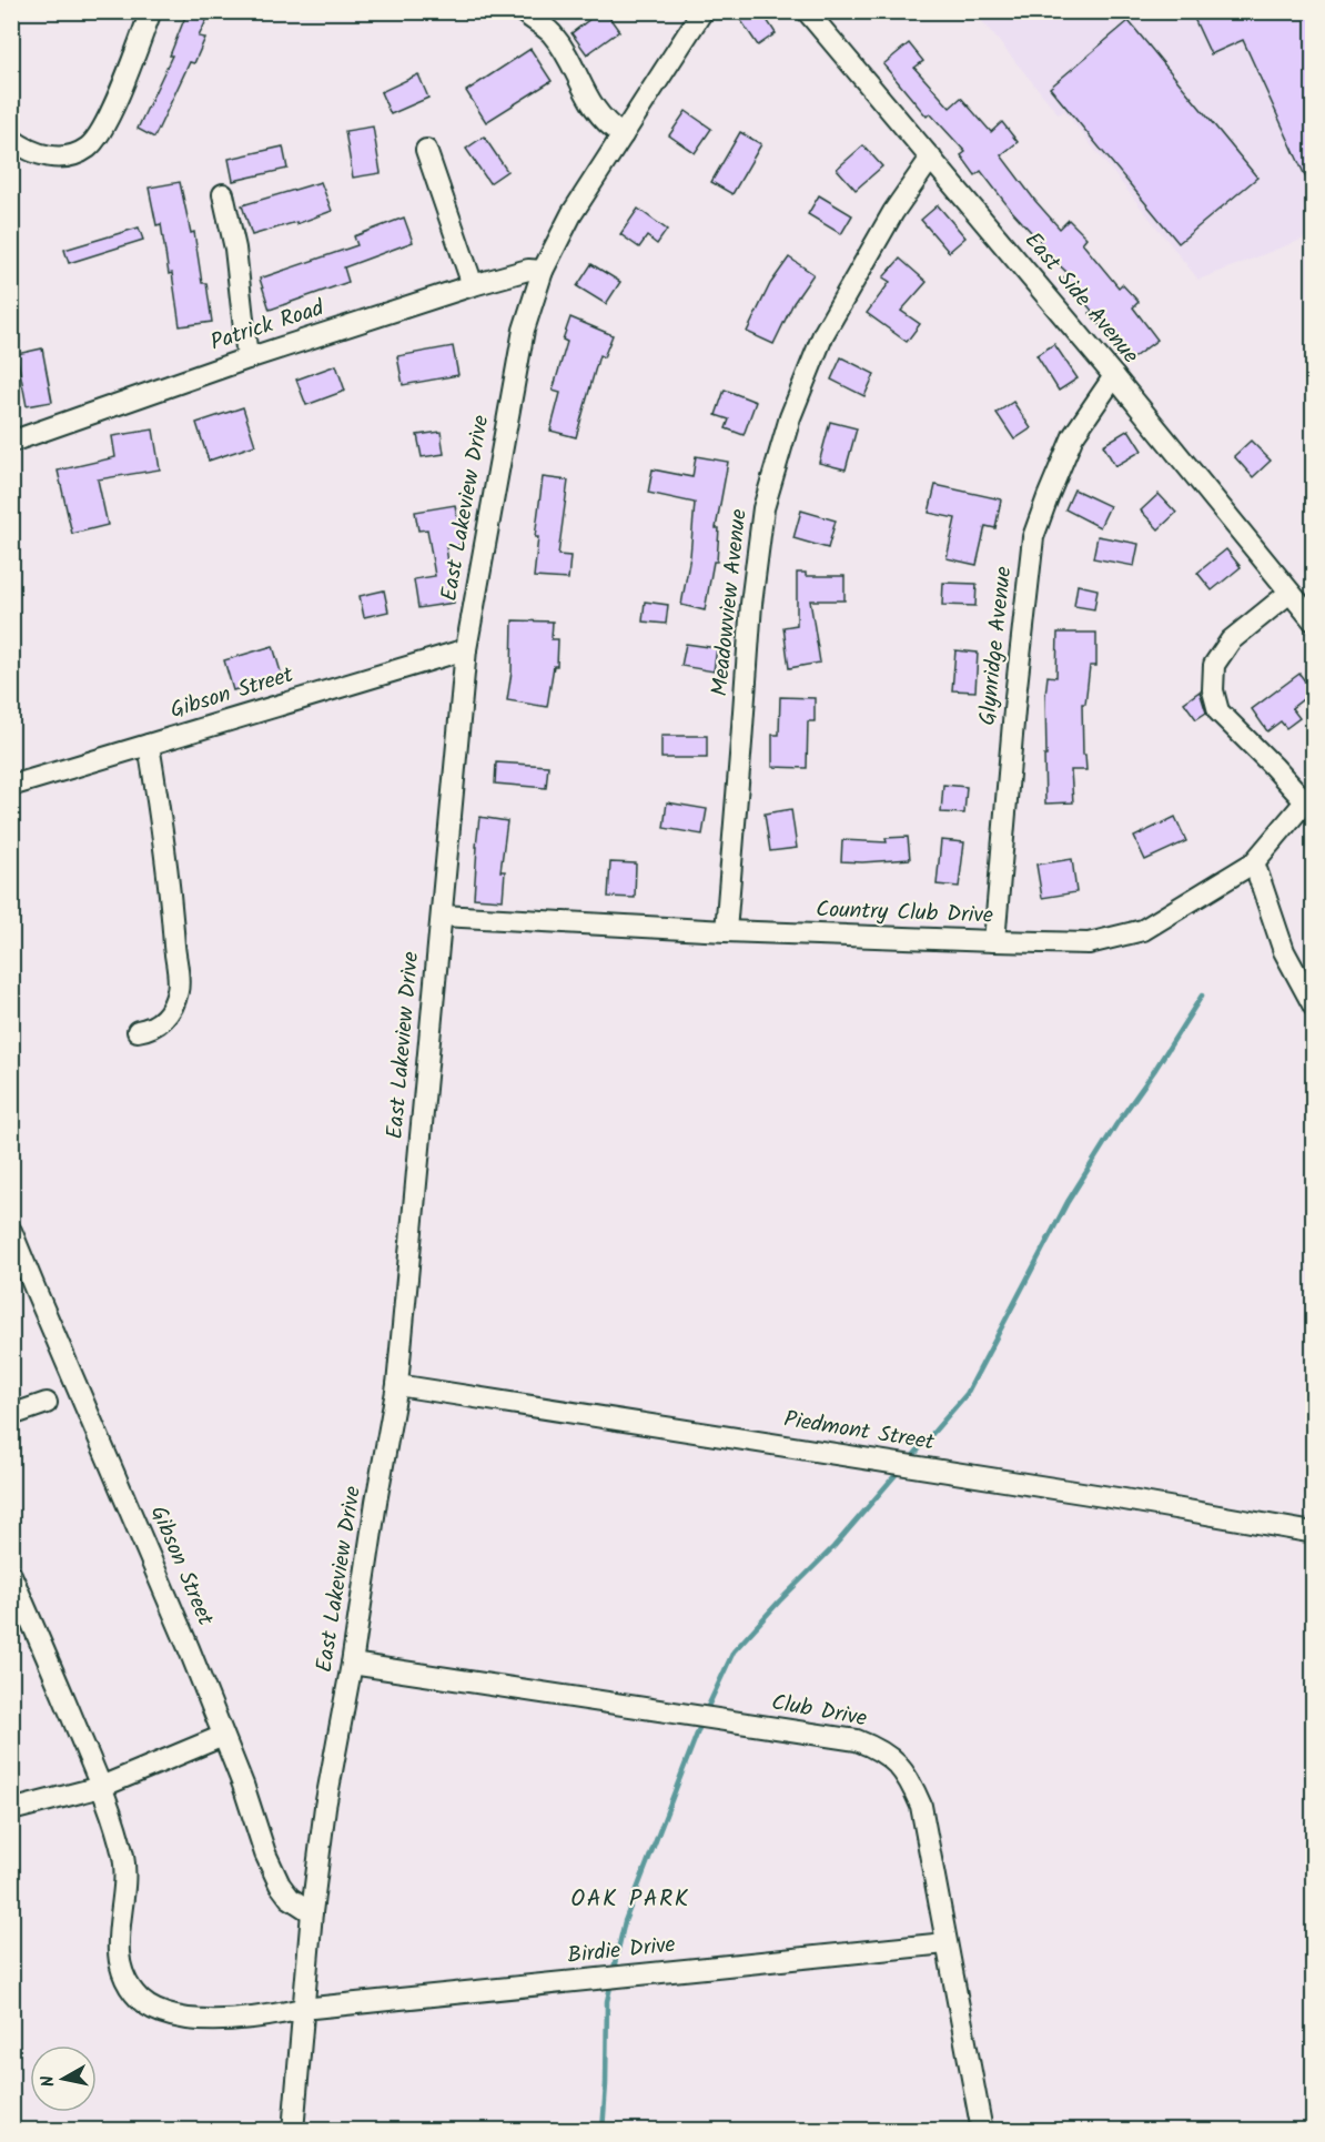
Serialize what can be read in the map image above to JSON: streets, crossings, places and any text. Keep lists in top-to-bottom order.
{
  "streets": {
    "street": [
      "East Side Avenue",
      "Patrick Road",
      "East Lakeview Drive",
      "Meadowview Avenue",
      "Glynridge Avenue",
      "Gibson Street",
      "Country Club Drive",
      "Piedmont Street",
      "Club Drive",
      "Birdie Drive"
    ]
  },
  "crossings": [
    ["East Side Avenue", "Meadowview Avenue"],
    ["East Side Avenue", "Glynridge Avenue"],
    ["Patrick Road", "East Lakeview Drive"],
    ["East Lakeview Drive", "Gibson Street"],
    ["East Lakeview Drive", "Country Club Drive"],
    ["East Lakeview Drive", "Piedmont Street"],
    ["East Lakeview Drive", "Club Drive"],
    ["East Lakeview Drive", "Birdie Drive"],
    ["Meadowview Avenue", "Country Club Drive"],
    ["Glynridge Avenue", "Country Club Drive"],
    ["Club Drive", "Birdie Drive"]
  ],
  "districts": ["OAK PARK"],
  "north": "left"
}
